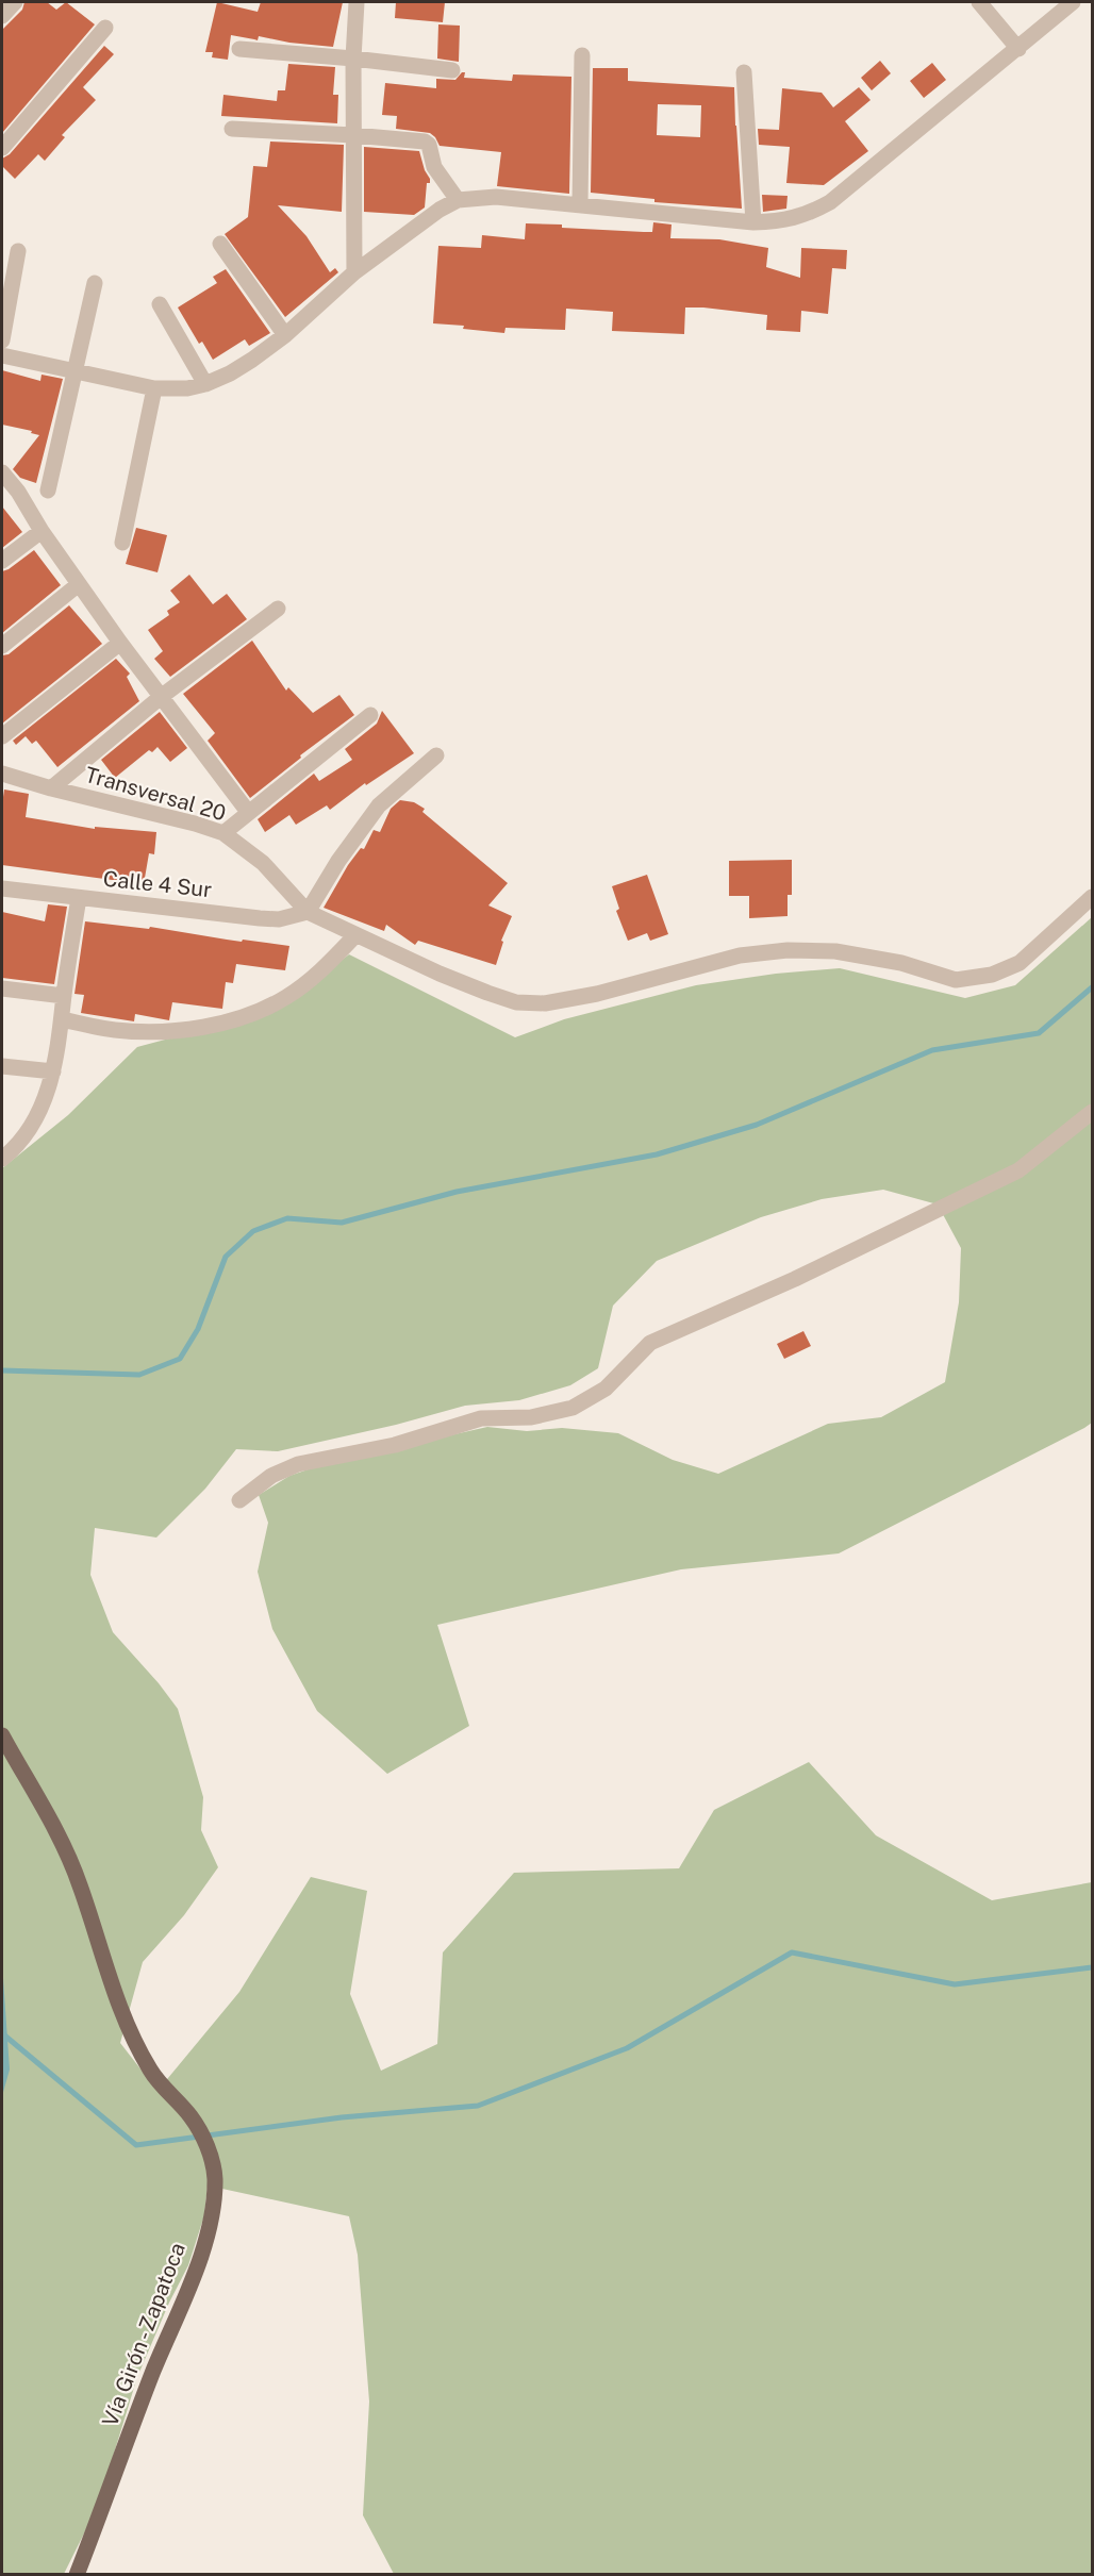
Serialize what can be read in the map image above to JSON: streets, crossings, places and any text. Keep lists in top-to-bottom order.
{
  "streets": {
    "main road": ["Vía Girón - Zapatoca"],
    "street": ["Transversal 20", "Calle 4 Sur"]
  },
  "crossings": [
    ["Transversal 20", "Calle 4 Sur"]
  ]
}
